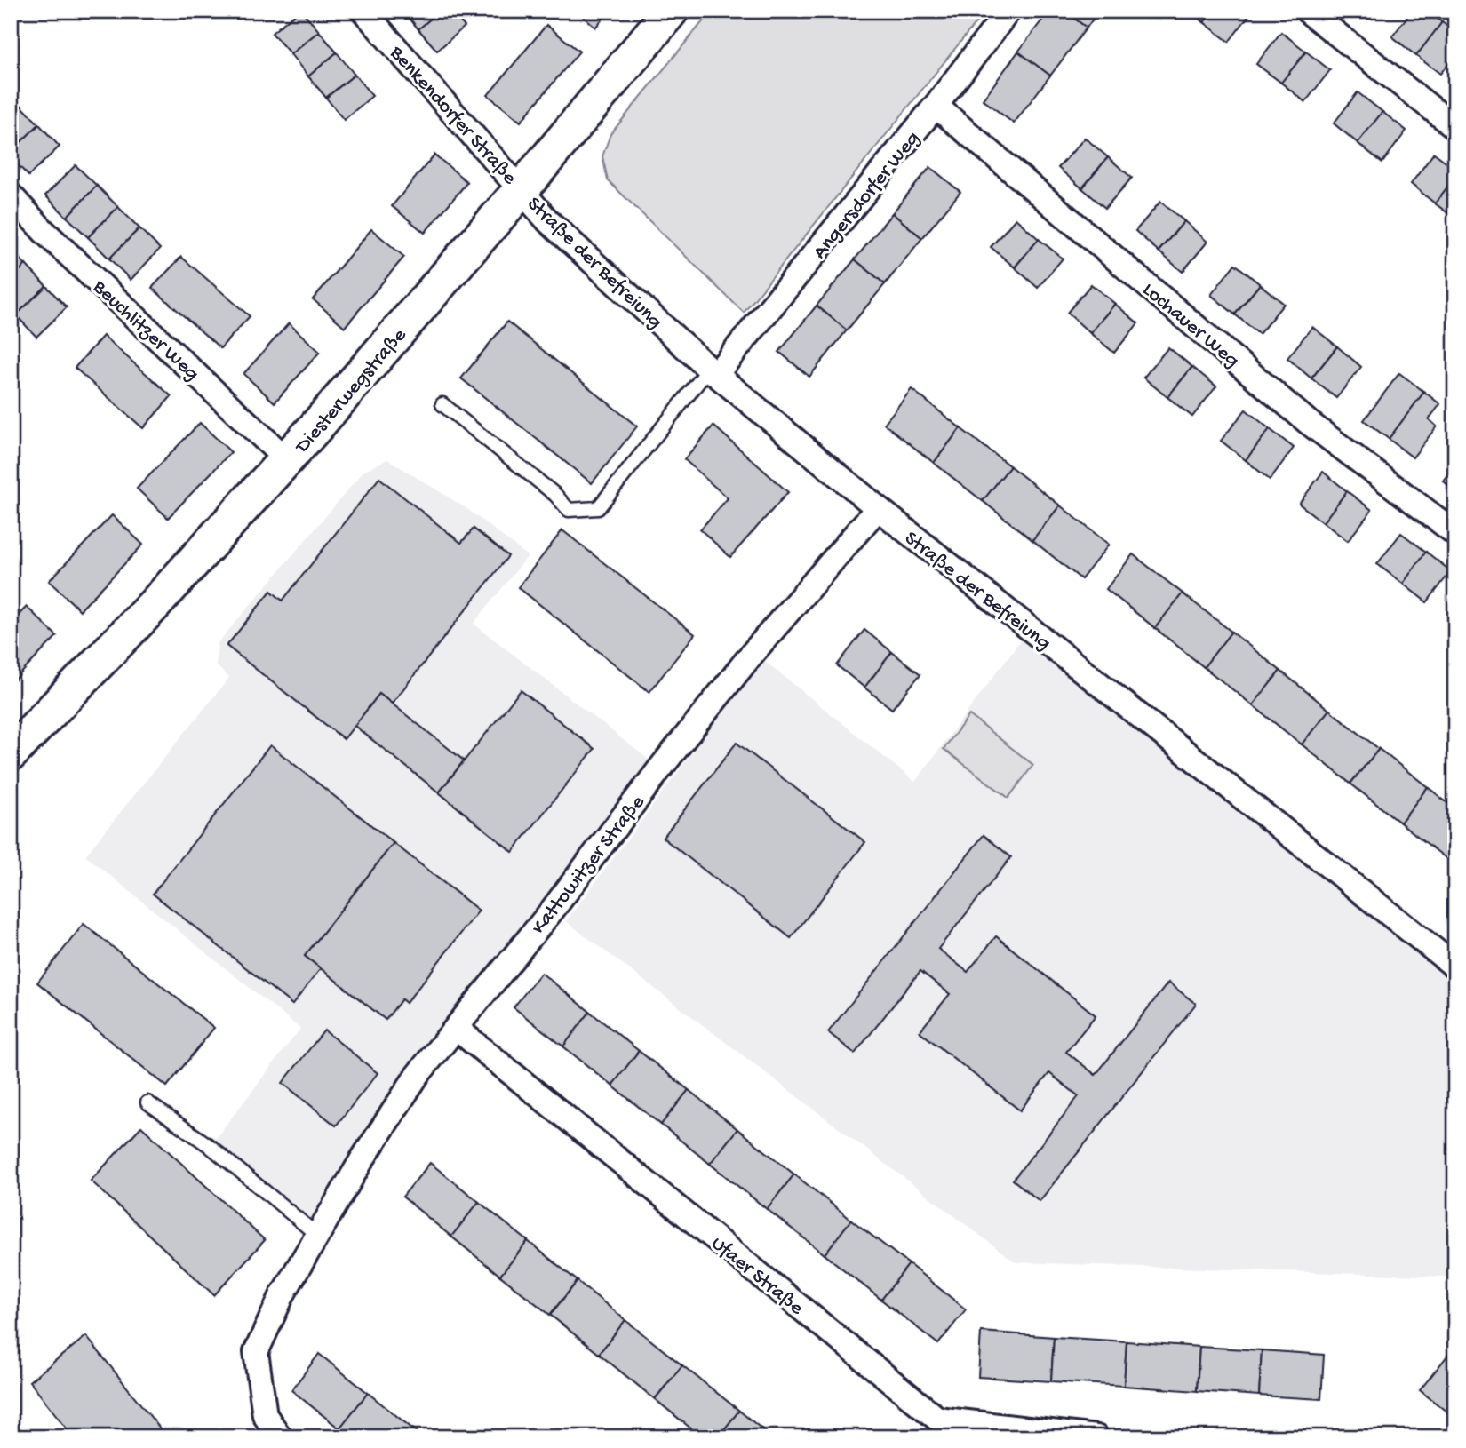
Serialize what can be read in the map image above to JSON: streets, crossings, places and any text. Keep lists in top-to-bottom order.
{
  "streets": {
    "street": [
      "Benkendorfer Straße",
      "Angersdorfer Weg",
      "Straße der Befreiung",
      "Lochauer Weg",
      "Beuchlitzer Weg",
      "Diesterwegstraße",
      "Kattowitzer Straße",
      "Ufaer Straße"
    ]
  },
  "crossings": [
    ["Benkendorfer Straße", "Straße der Befreiung"],
    ["Benkendorfer Straße", "Diesterwegstraße"],
    ["Angersdorfer Weg", "Straße der Befreiung"],
    ["Angersdorfer Weg", "Lochauer Weg"],
    ["Straße der Befreiung", "Diesterwegstraße"],
    ["Straße der Befreiung", "Kattowitzer Straße"],
    ["Beuchlitzer Weg", "Diesterwegstraße"],
    ["Kattowitzer Straße", "Ufaer Straße"]
  ]
}
